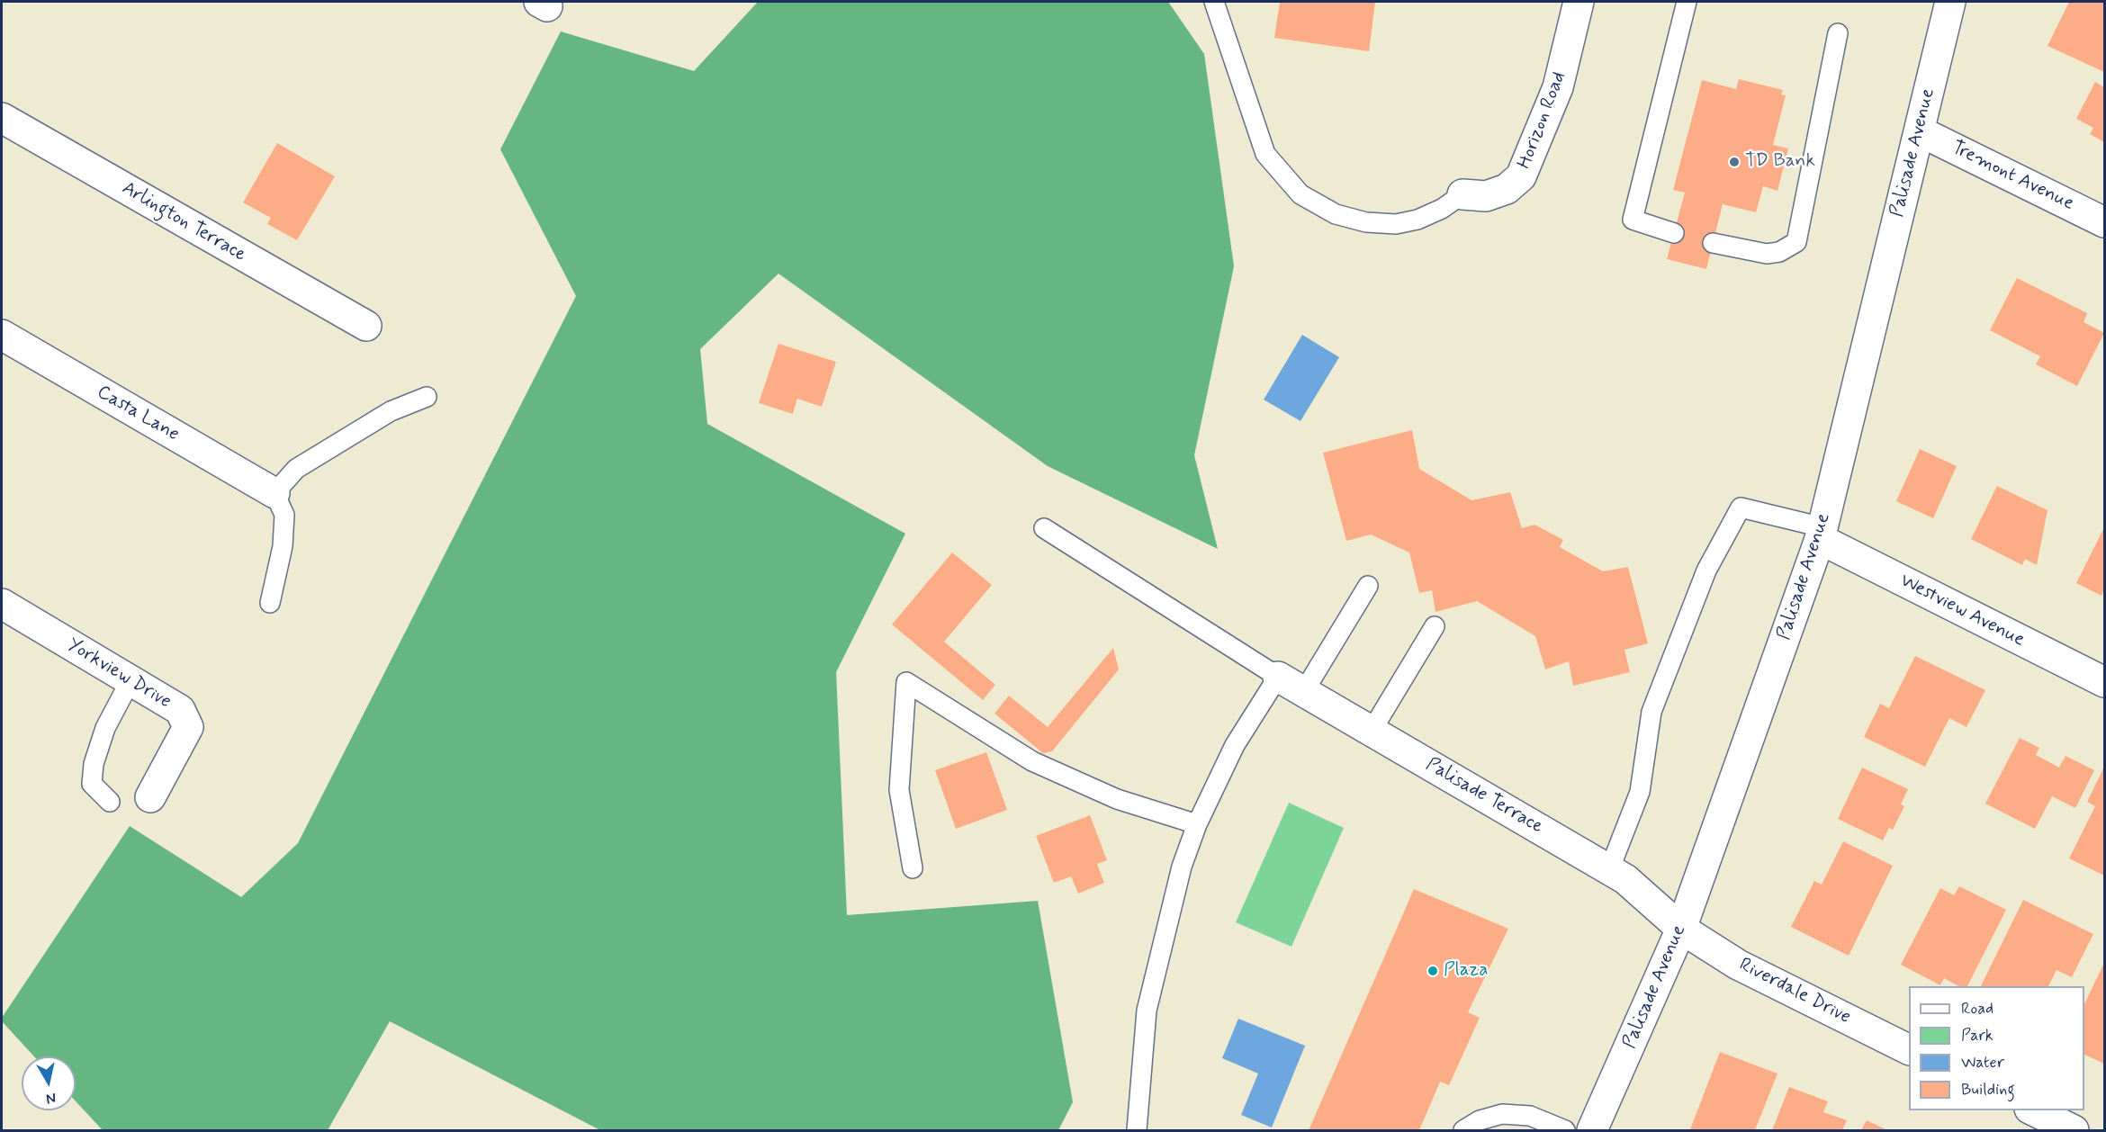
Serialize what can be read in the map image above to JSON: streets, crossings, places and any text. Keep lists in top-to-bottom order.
{
  "streets": {
    "street": [
      "Horizon Road",
      "Palisade Avenue",
      "Tremont Avenue",
      "Arlington Terrace",
      "Casta Lane",
      "Westview Avenue",
      "Yorkview Drive",
      "Palisade Terrace",
      "Riverdale Drive"
    ]
  },
  "crossings": [
    ["Palisade Avenue", "Tremont Avenue"],
    ["Palisade Avenue", "Westview Avenue"],
    ["Palisade Avenue", "Palisade Terrace"],
    ["Palisade Avenue", "Riverdale Drive"],
    ["Palisade Terrace", "Riverdale Drive"]
  ],
  "places": ["TD Bank", "Plaza"],
  "legend": [
    "Road",
    "Park",
    "Water",
    "Building"
  ],
  "north": "bottom"
}
